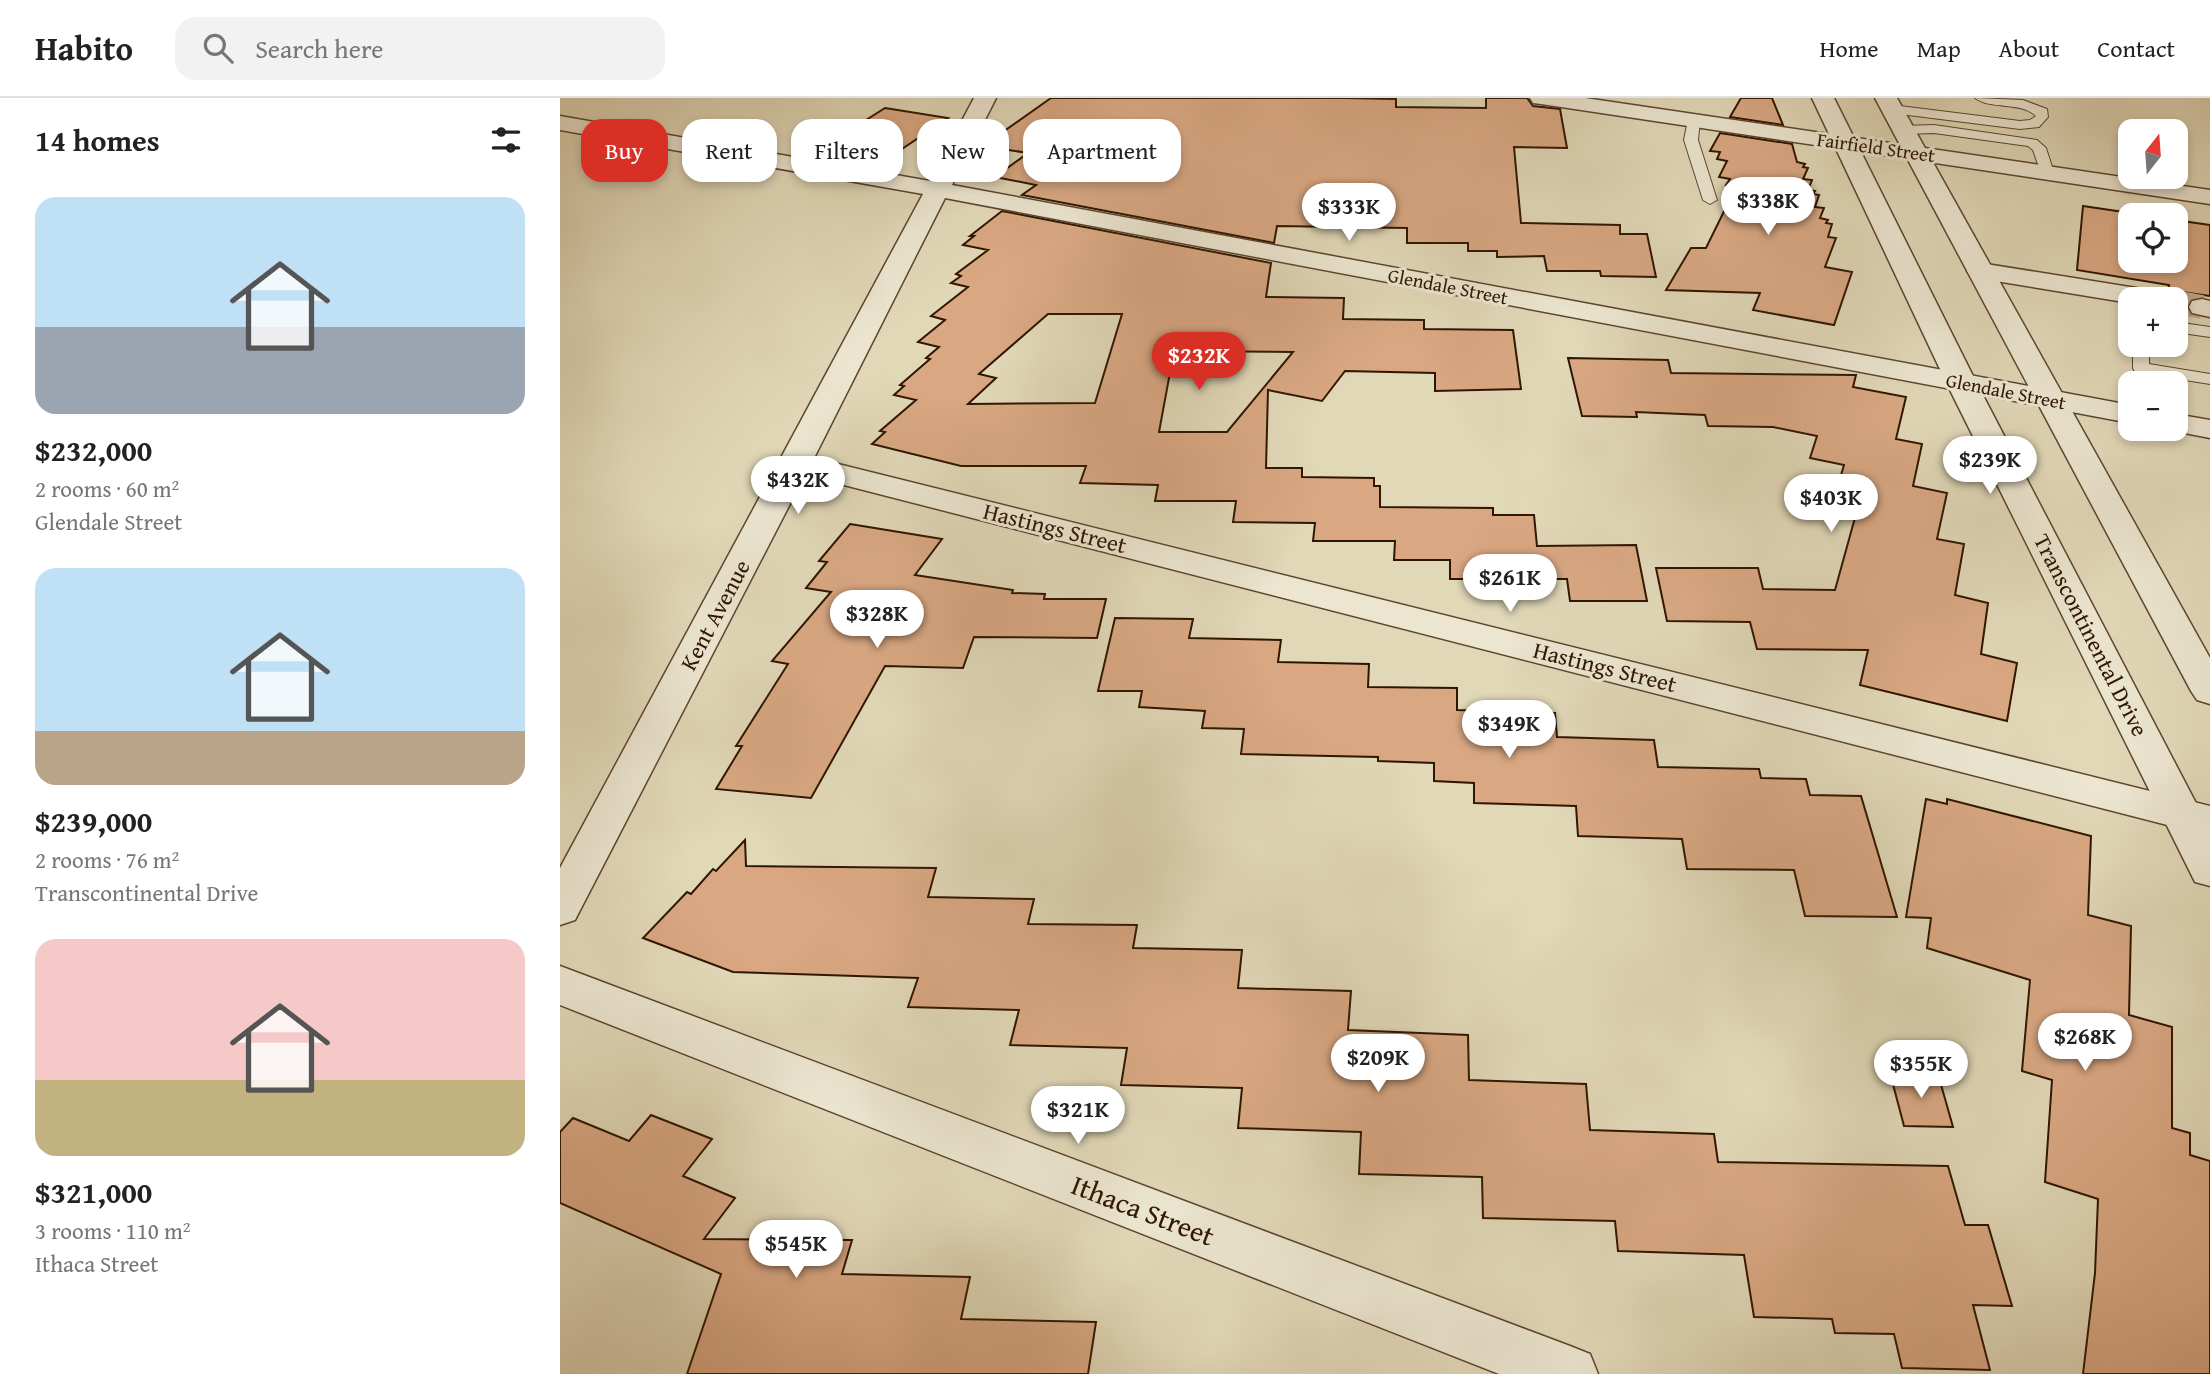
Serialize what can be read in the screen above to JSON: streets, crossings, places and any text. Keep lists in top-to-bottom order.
{
  "streets": {
    "street": [
      "Fairfield Street",
      "Glendale Street",
      "Hastings Street",
      "Kent Avenue",
      "Transcontinental Drive",
      "Ithaca Street"
    ]
  },
  "crossings": [
    ["Fairfield Street", "Transcontinental Drive"],
    ["Glendale Street", "Kent Avenue"],
    ["Glendale Street", "Transcontinental Drive"],
    ["Hastings Street", "Kent Avenue"],
    ["Hastings Street", "Transcontinental Drive"]
  ],
  "north": "top",
  "page": {
    "header": "Habito",
    "search": "Search here",
    "nav": [
      "Home",
      "Map",
      "About",
      "Contact"
    ],
    "heading": "14 homes",
    "map_buttons": ["+", "−"],
    "chip": [
      "Buy",
      "Rent",
      "Filters",
      "New",
      "Apartment"
    ],
    "price": [
      "$338K",
      "$333K",
      "$232K",
      "$239K",
      "$432K",
      "$403K",
      "$261K",
      "$328K",
      "$349K",
      "$268K",
      "$209K",
      "$355K",
      "$321K",
      "$545K"
    ],
    "list": [
      {
        "name": "$232,000",
        "note": "2 rooms · 60 m² · Glendale Street"
      },
      {
        "name": "$239,000",
        "note": "2 rooms · 76 m² · Transcontinental Drive"
      },
      {
        "name": "$321,000",
        "note": "3 rooms · 110 m² · Ithaca Street"
      }
    ]
  }
}
